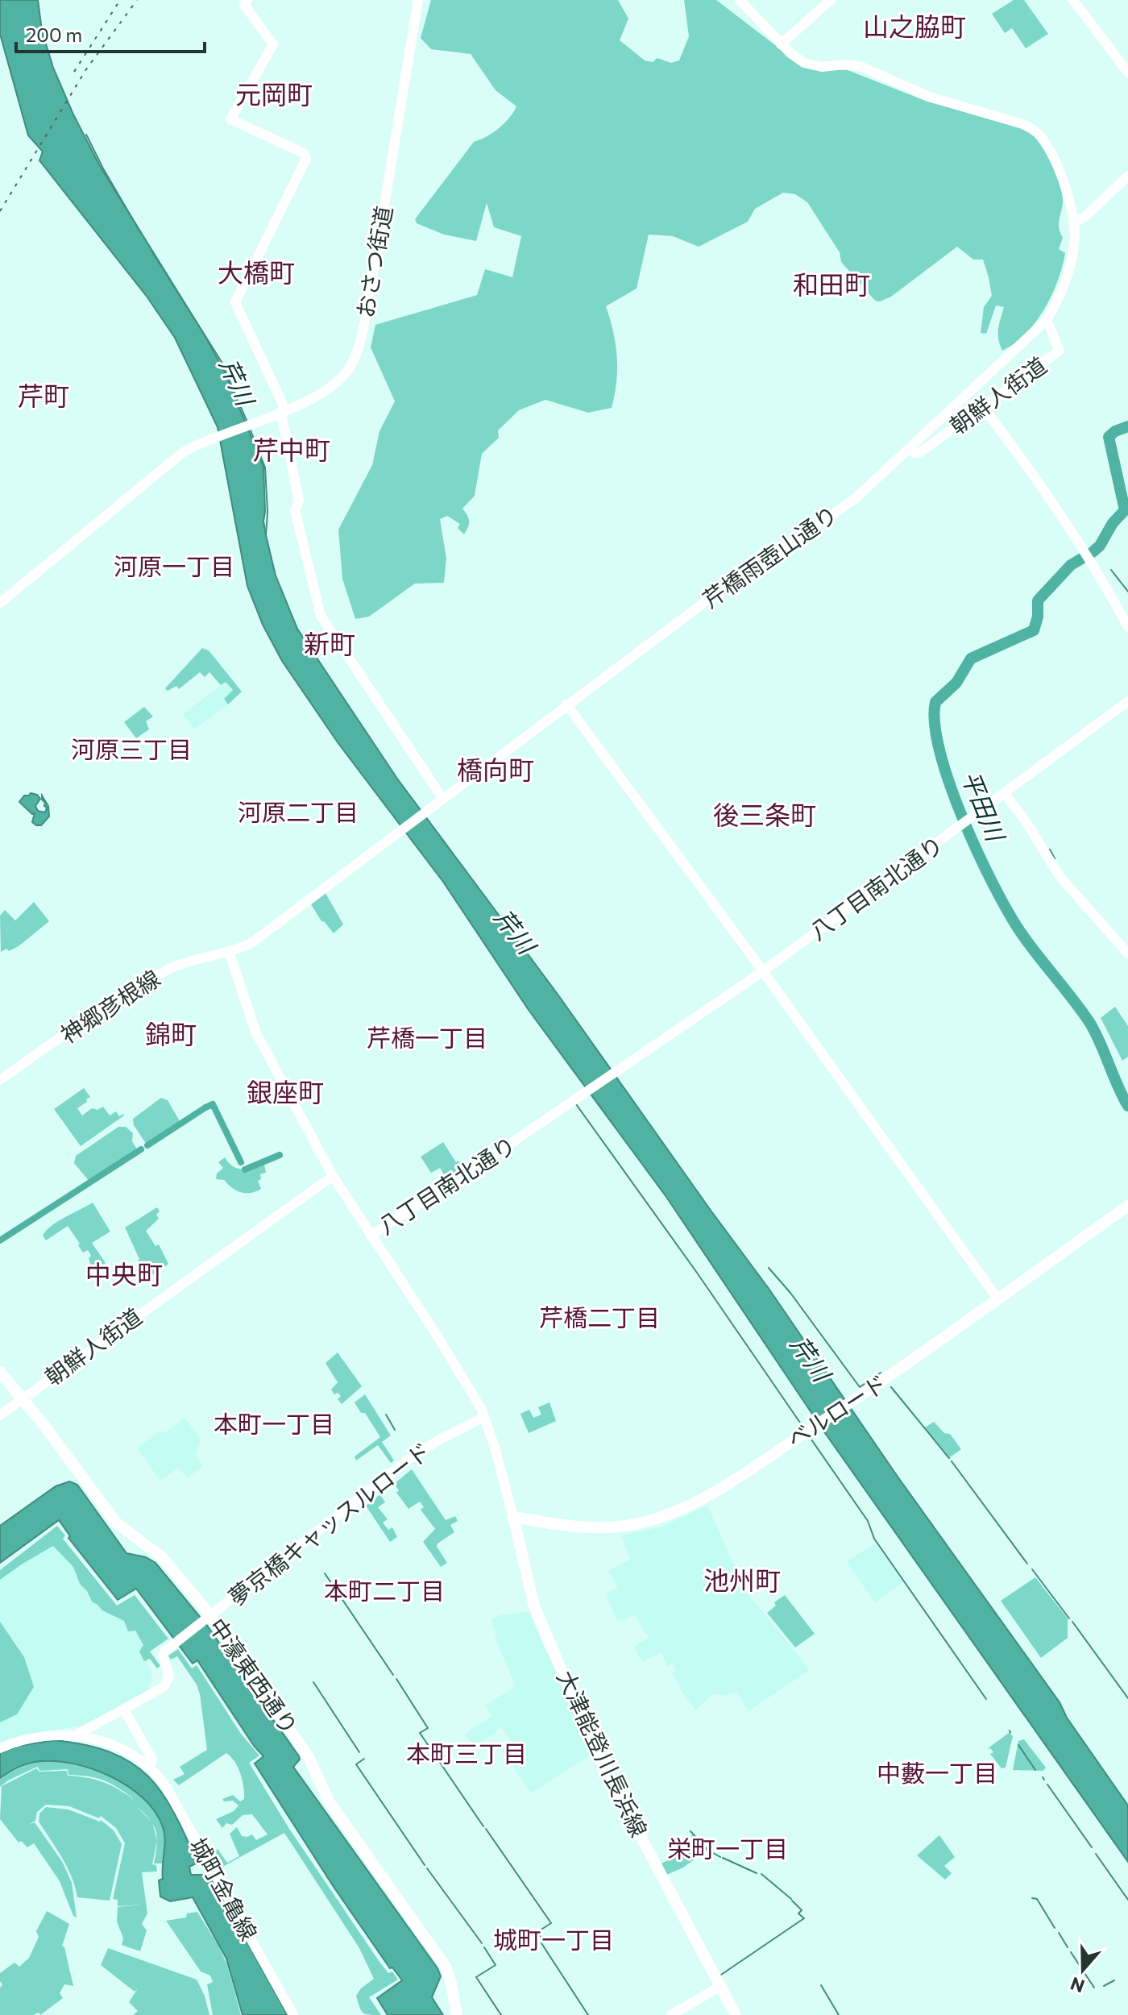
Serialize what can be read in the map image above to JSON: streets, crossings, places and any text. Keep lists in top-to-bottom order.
{
  "streets": {
    "main road": ["ベルロード", "中濠東西通り", "大津能登川長浜線"],
    "street": [
      "おさつ街道",
      "朝鮮人街道",
      "芹橋雨壺山通り",
      "八丁目南北通り",
      "神郷彦根線",
      "夢京橋キャッスルロード",
      "城町金亀線"
    ]
  },
  "crossings": [
    ["朝鮮人街道", "芹橋雨壺山通り"],
    ["朝鮮人街道", "中濠東西通り"],
    ["芹橋雨壺山通り", "神郷彦根線"],
    ["ベルロード", "大津能登川長浜線"],
    ["夢京橋キャッスルロード", "中濠東西通り"]
  ],
  "districts": [
    "山之脇町",
    "元岡町",
    "大橋町",
    "和田町",
    "芹町",
    "芹中町",
    "河原一丁目",
    "新町",
    "河原三丁目",
    "橋向町",
    "河原二丁目",
    "後三条町",
    "錦町",
    "芹橋一丁目",
    "銀座町",
    "中央町",
    "芹橋二丁目",
    "本町一丁目",
    "池州町",
    "本町二丁目",
    "本町三丁目",
    "中藪一丁目",
    "栄町一丁目",
    "城町一丁目"
  ],
  "water": ["芹川", "平田川"],
  "scale_bar": "200 m",
  "north": "bottom"
}
